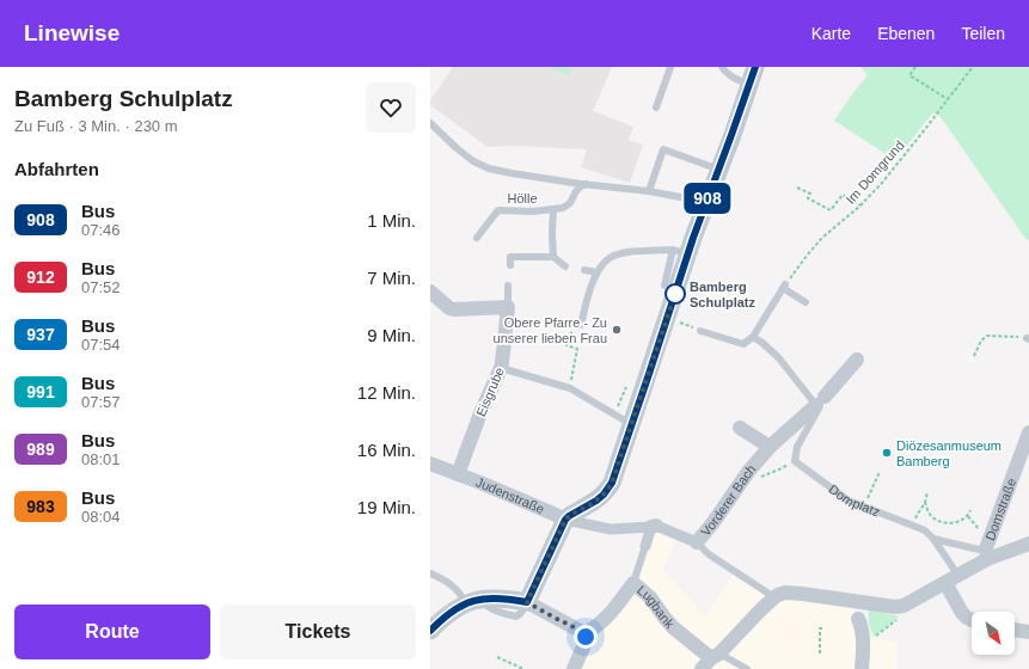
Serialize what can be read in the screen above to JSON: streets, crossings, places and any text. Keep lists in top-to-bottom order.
{
  "streets": {
    "street": [
      "Eisgrube",
      "Judenstraße",
      "Vorderer Bach",
      "Domstraße",
      "Lugbank"
    ],
    "lane": ["Hölle", "Domplatz"],
    "path": ["Im Domgrund"]
  },
  "crossings": [
    ["Eisgrube", "Judenstraße"],
    ["Judenstraße", "Vorderer Bach"]
  ],
  "places": ["Bamberg Schulplatz", "Obere Pfarre - Zu unserer lieben Frau", "Diözesanmuseum Bamberg"],
  "lines": ["bus line 908"],
  "north": "bottom right",
  "page": {
    "header": "Linewise",
    "nav": ["Karte", "Ebenen", "Teilen"],
    "heading": [
      ["Bamberg Schulplatz", "Zu Fuß · 3 Min. · 230 m"],
      "Abfahrten"
    ],
    "on_map": "908",
    "list": [
      {
        "mark": "908",
        "name": "Bus",
        "note": "07:46",
        "value": "1 Min."
      },
      {
        "mark": "912",
        "name": "Bus",
        "note": "07:52",
        "value": "7 Min."
      },
      {
        "mark": "937",
        "name": "Bus",
        "note": "07:54",
        "value": "9 Min."
      },
      {
        "mark": "991",
        "name": "Bus",
        "note": "07:57",
        "value": "12 Min."
      },
      {
        "mark": "989",
        "name": "Bus",
        "note": "08:01",
        "value": "16 Min."
      },
      {
        "mark": "983",
        "name": "Bus",
        "note": "08:04",
        "value": "19 Min."
      }
    ],
    "buttons": ["Route", "Tickets"]
  }
}
